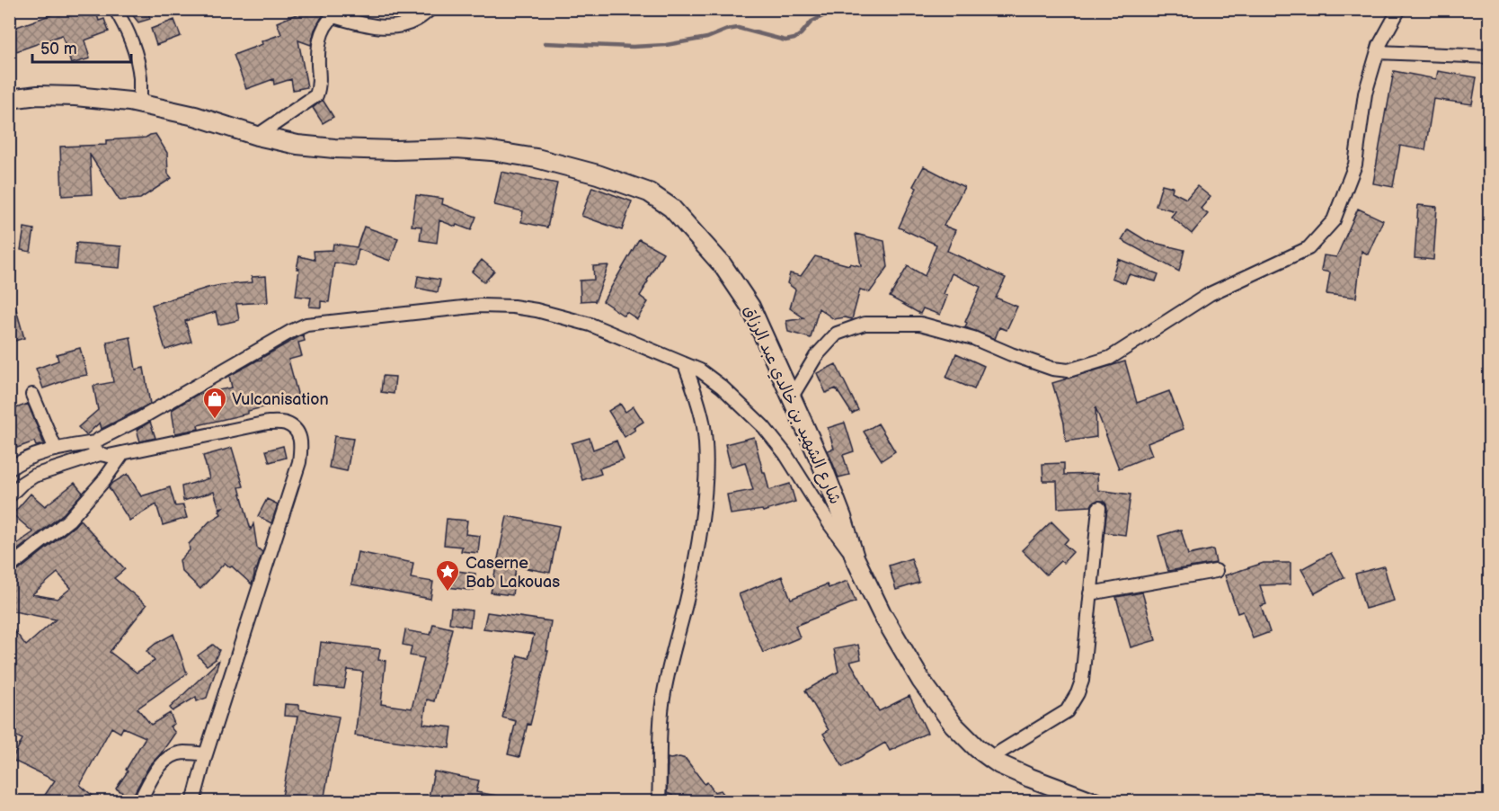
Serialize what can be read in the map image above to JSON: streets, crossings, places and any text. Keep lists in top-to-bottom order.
{
  "streets": {
    "main road": ["شارع الشهيد بن خالدي عبد الرزاق"]
  },
  "places": {
    "shop": ["Vulcanisation"],
    "place": ["Caserne Bab Lakouas"]
  },
  "scale_bar": "50 m"
}
